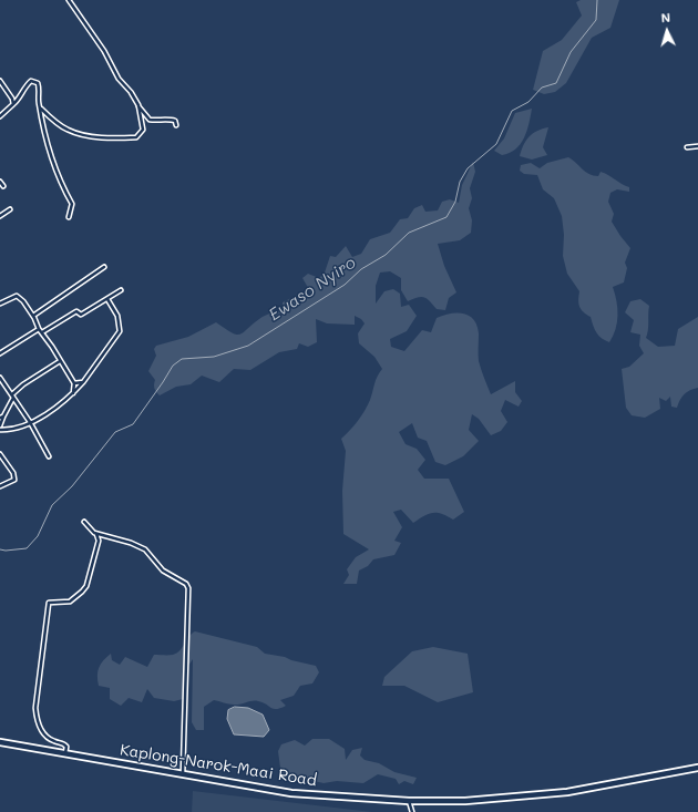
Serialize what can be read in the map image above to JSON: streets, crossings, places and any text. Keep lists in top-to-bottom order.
{
  "streets": {
    "highway": ["Kaplong-Narok-Maai Road"]
  },
  "water": ["Ewaso Nyiro"],
  "north": "top"
}
